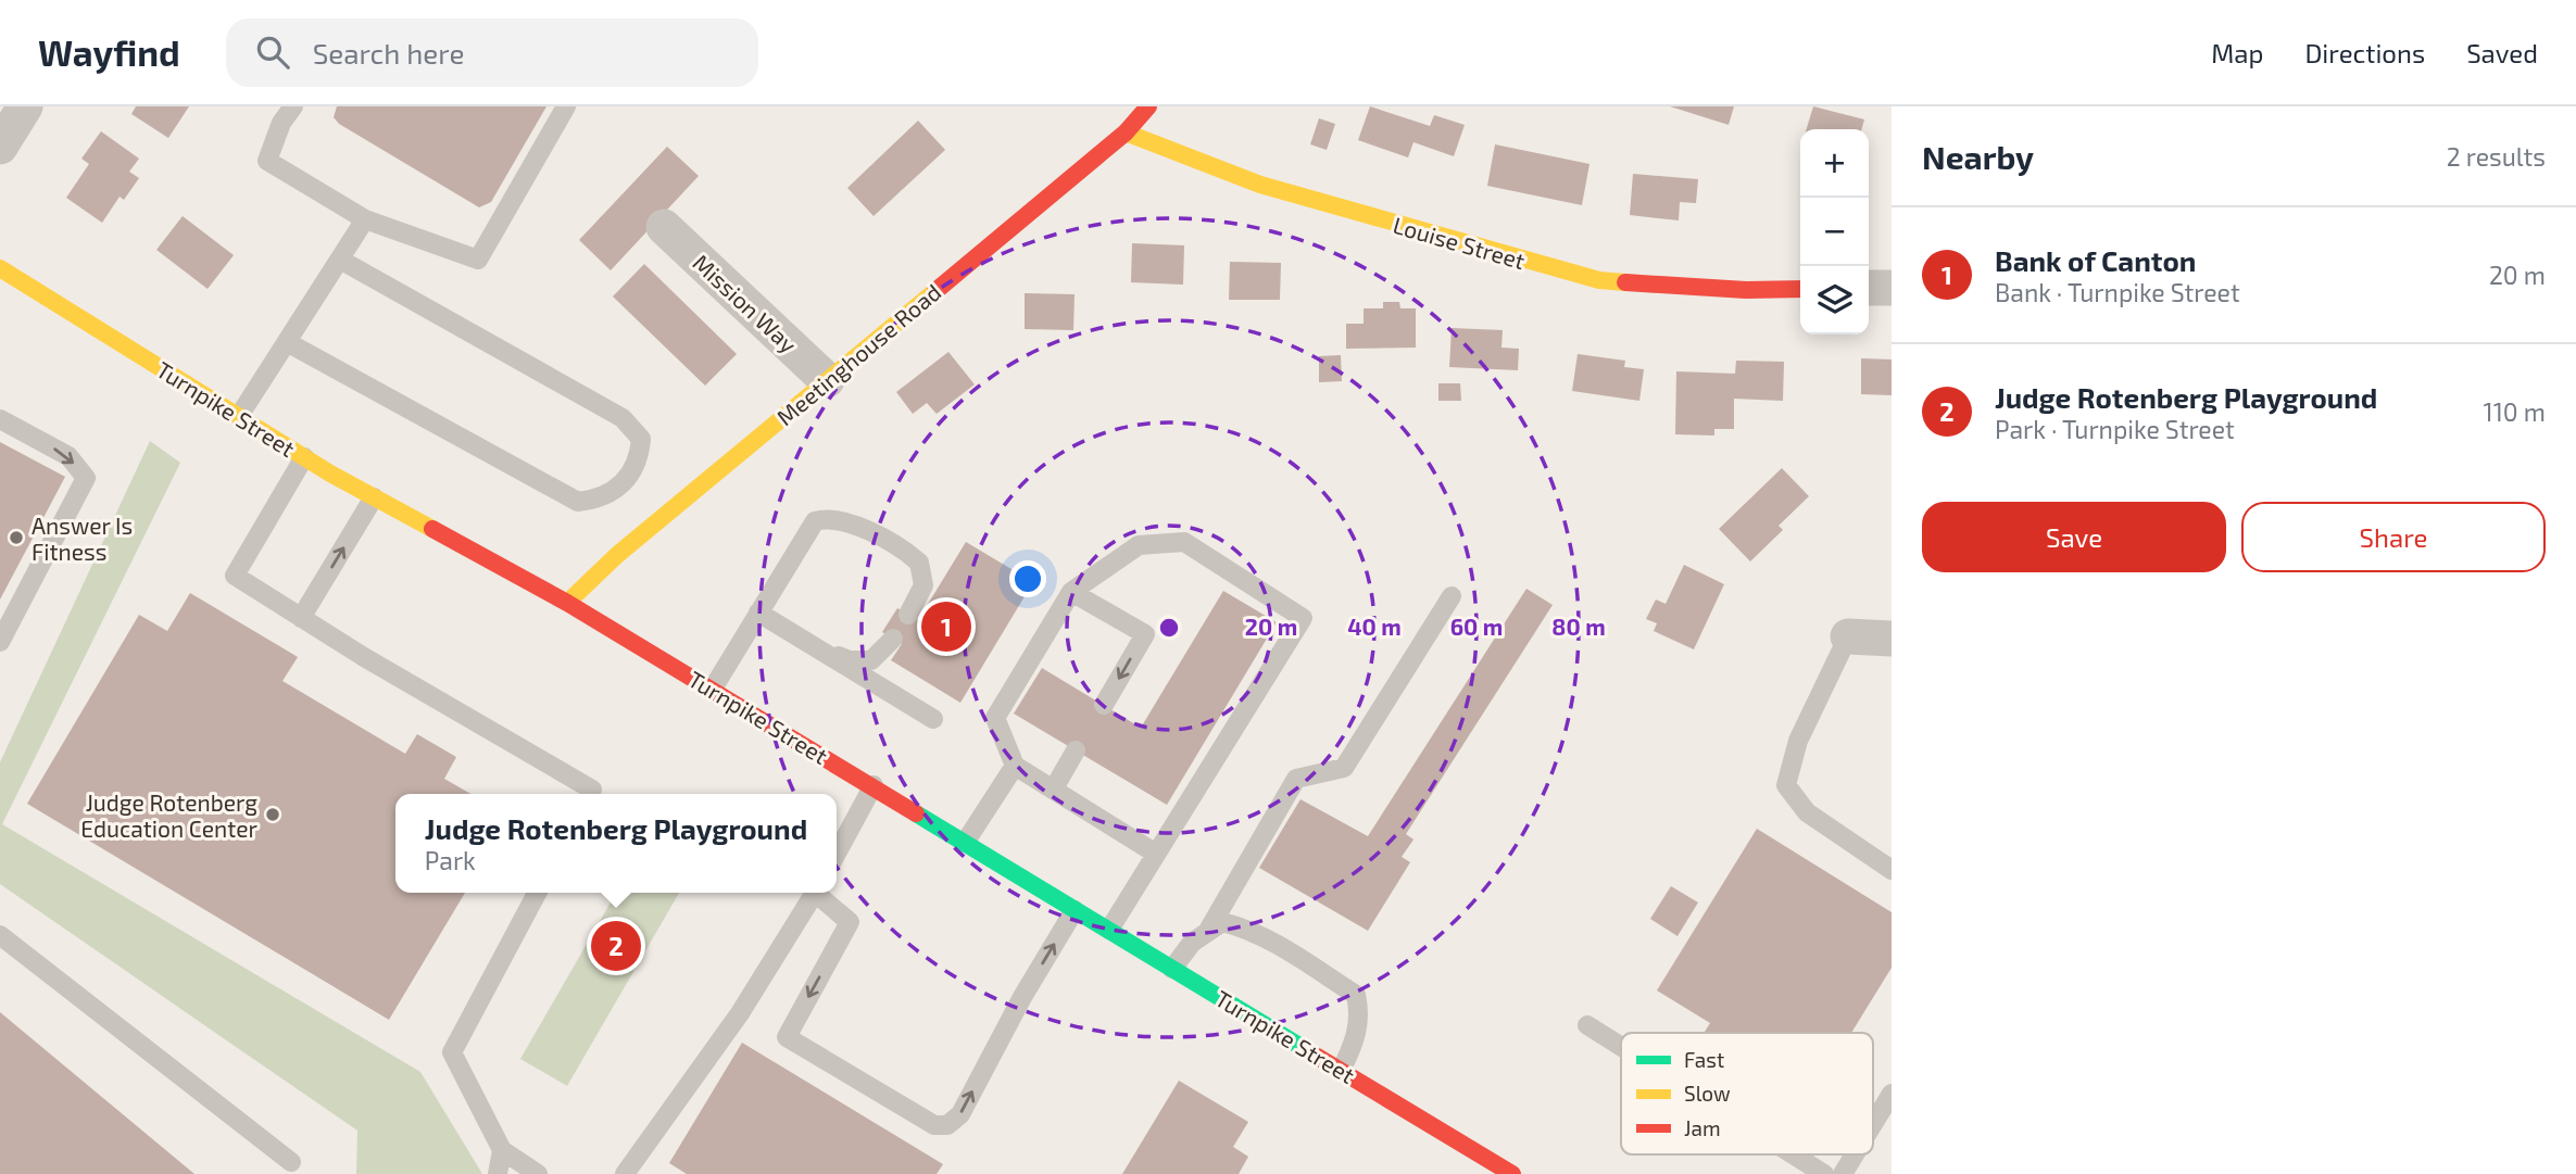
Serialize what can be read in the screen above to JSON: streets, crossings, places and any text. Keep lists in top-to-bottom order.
{
  "streets": {
    "main road": ["Louise Street", "Meetinghouse Road", "Turnpike Street"],
    "street": ["Mission Way"]
  },
  "crossings": [
    ["Louise Street", "Meetinghouse Road"],
    ["Mission Way", "Meetinghouse Road"],
    ["Meetinghouse Road", "Turnpike Street"]
  ],
  "places": ["Answer Is Fitness", "Judge Rotenberg Education Center"],
  "legend": ["Fast", "Slow", "Jam"],
  "page": {
    "header": "Wayfind",
    "search": "Search here",
    "nav": ["Map", "Directions", "Saved"],
    "heading": ["Nearby", "2 results"],
    "map_buttons": ["+", "−"],
    "list": [
      {
        "mark": "1",
        "name": "Bank of Canton",
        "note": "Bank · Turnpike Street",
        "value": "20 m"
      },
      {
        "mark": "2",
        "name": "Judge Rotenberg Playground",
        "note": "Park · Turnpike Street",
        "value": "110 m"
      }
    ],
    "buttons": ["Save", "Share"],
    "pins": ["1", "2"],
    "popup": ["Judge Rotenberg Playground", "Park"]
  },
  "rings": [
    "20 m",
    "40 m",
    "60 m",
    "80 m"
  ]
}
